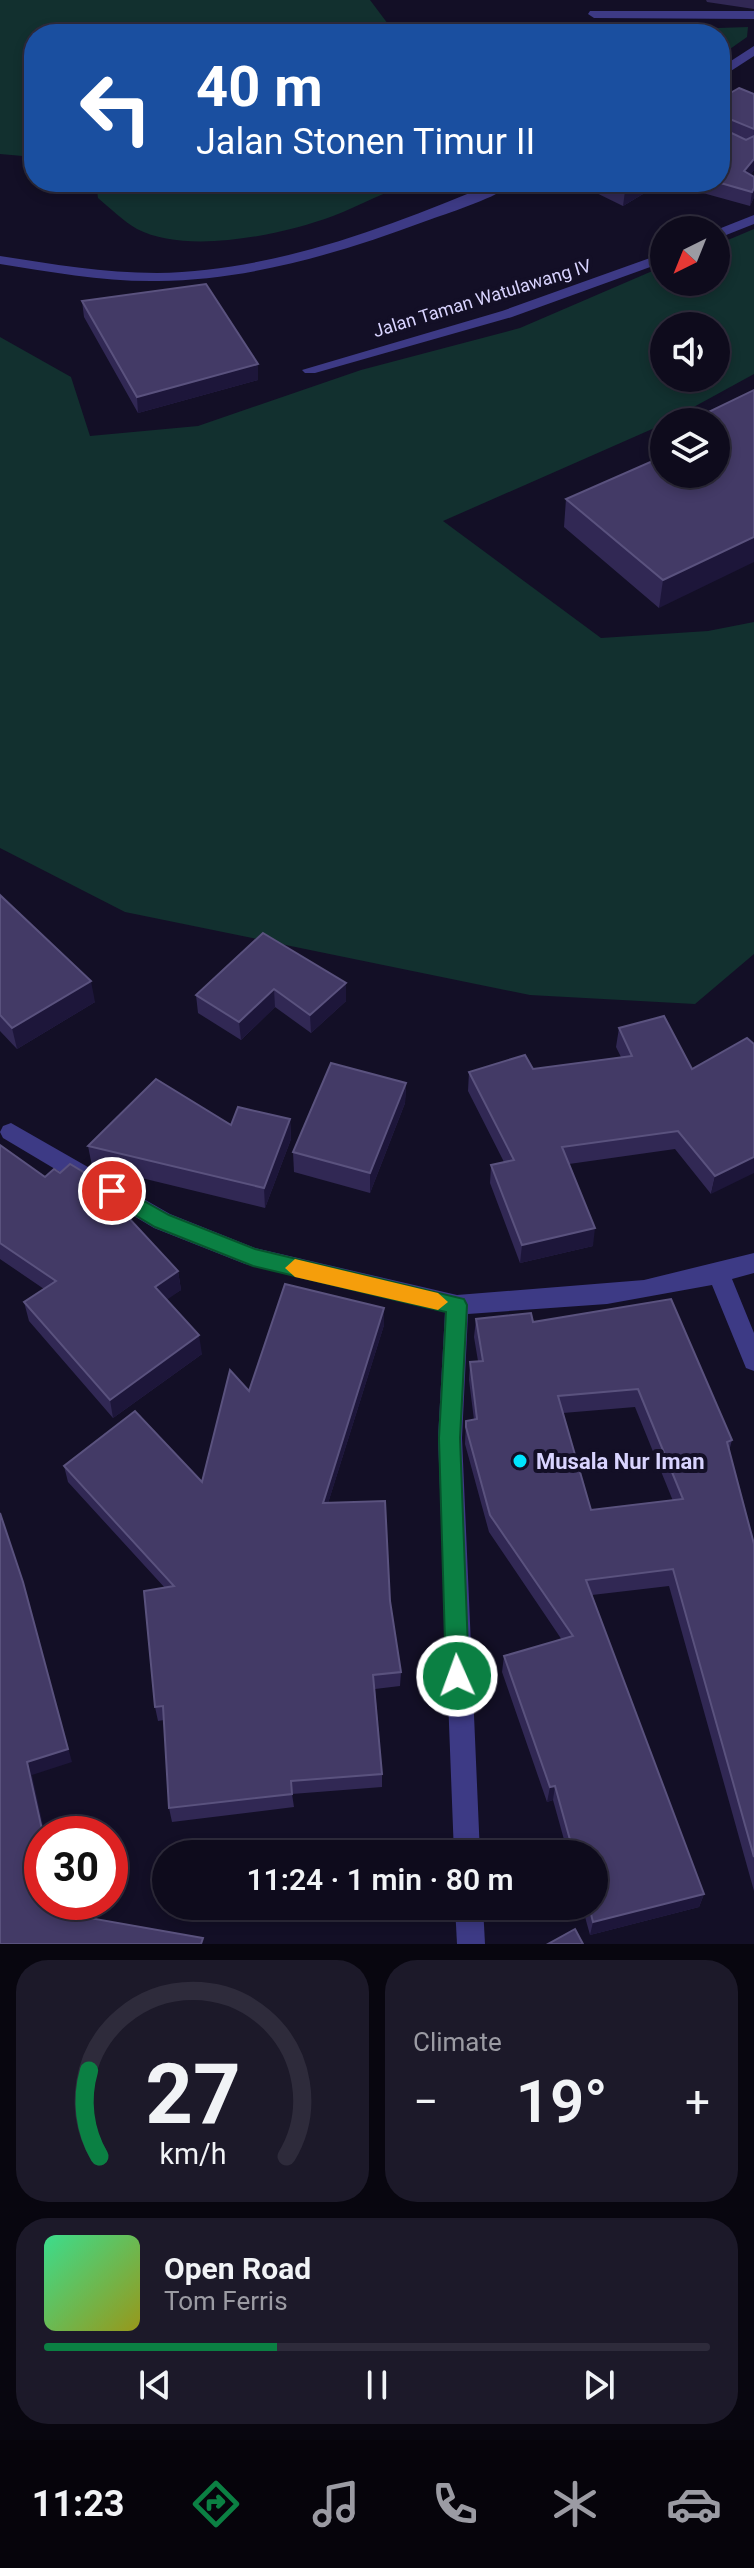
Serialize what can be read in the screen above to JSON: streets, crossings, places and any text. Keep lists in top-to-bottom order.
{
  "streets": {
    "street": ["Jalan Taman Watulawang IV"]
  },
  "places": ["Musala Nur Iman"],
  "north": "bottom left",
  "page": {
    "turn": ["40 m", "Jalan Stonen Timur II"],
    "limit": "30",
    "trip": "11:24 · 1 min · 80 m",
    "tile": "Climate",
    "heat": ["−", "19°", "+"],
    "song": ["Open Road", "Tom Ferris"],
    "tabs": "11:23",
    "gauge": ["27", "km/h"]
  }
}
